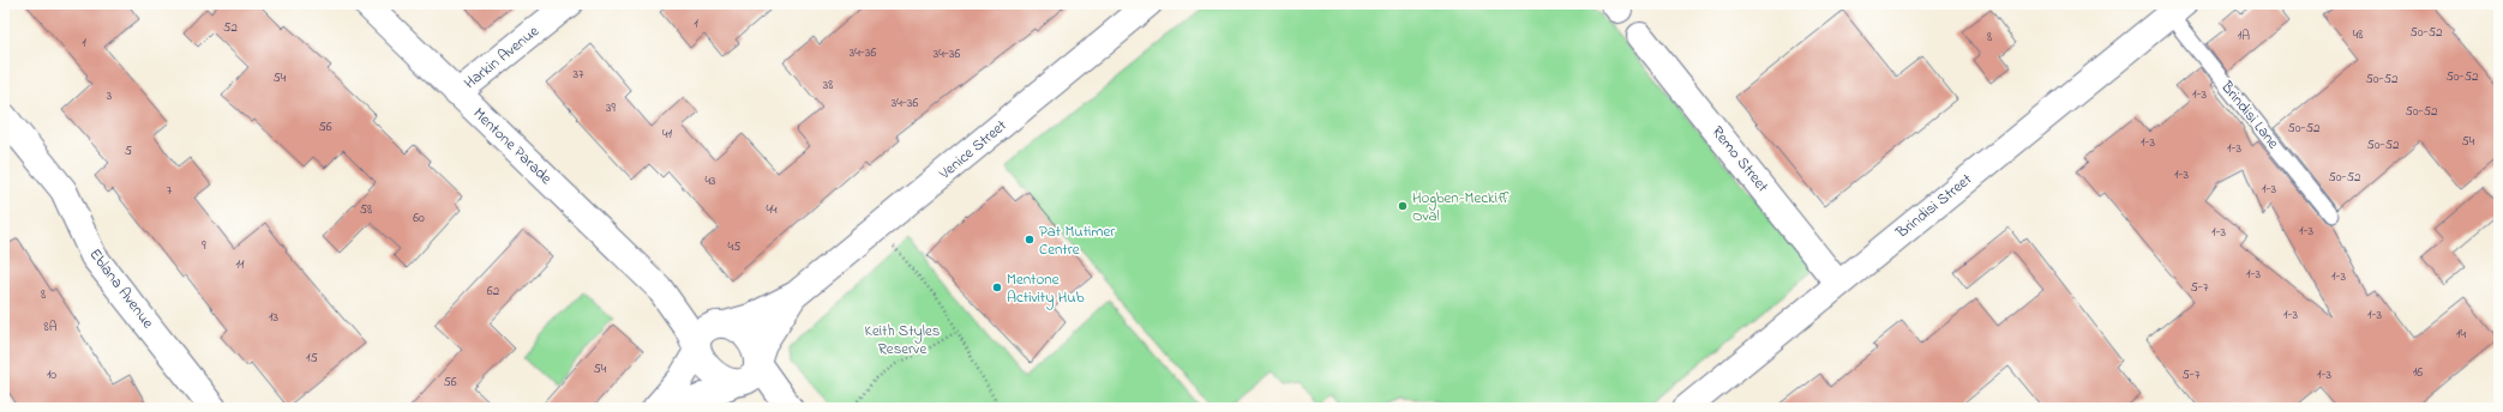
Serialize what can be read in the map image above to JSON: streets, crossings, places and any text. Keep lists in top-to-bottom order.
{
  "streets": {
    "street": [
      "Harkin Avenue",
      "Mentone Parade",
      "Venice Street",
      "Remo Street",
      "Brindisi Street",
      "Eblana Avenue"
    ],
    "lane": ["Brindisi Lane"]
  },
  "crossings": [
    ["Harkin Avenue", "Mentone Parade"],
    ["Brindisi Lane", "Brindisi Street"],
    ["Mentone Parade", "Venice Street"],
    ["Remo Street", "Brindisi Street"]
  ],
  "parks": ["Keith Styles Reserve"],
  "places": ["Hogben-Meckiff Oval", "Pat Mutimer Centre", "Mentone Activity Hub"],
  "house_numbers": [
    "1",
    "52",
    "50-52",
    "48",
    "1A",
    "8",
    "1",
    "34-36",
    "34-36",
    "37",
    "50-52",
    "54",
    "50-52",
    "38",
    "1-3",
    "3",
    "34-36",
    "39",
    "50-52",
    "56",
    "50-52",
    "41",
    "54",
    "1-3",
    "50-52",
    "1-3",
    "5",
    "1-3",
    "50-52",
    "43",
    "1-3",
    "7",
    "58",
    "44",
    "60",
    "1-3",
    "1-3",
    "9",
    "45",
    "11",
    "1-3",
    "1-3",
    "5-7",
    "62",
    "8",
    "1-3",
    "1-3",
    "13",
    "8A",
    "14",
    "15",
    "54",
    "16",
    "10",
    "5-7",
    "1-3",
    "56"
  ]
}
